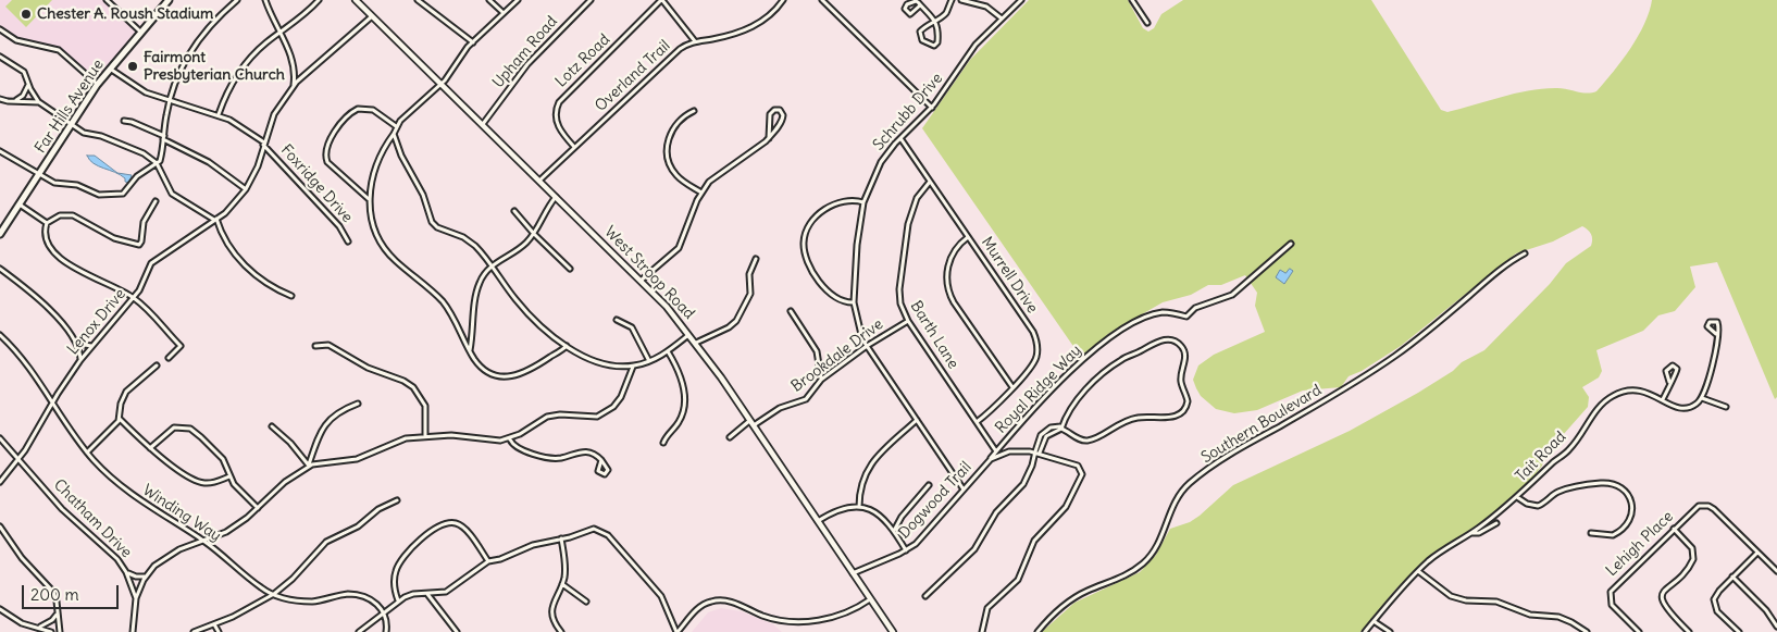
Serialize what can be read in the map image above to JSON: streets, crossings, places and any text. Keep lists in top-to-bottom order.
{
  "streets": {
    "main road": ["Far Hills Avenue", "West Stroop Road"],
    "street": [
      "Upham Road",
      "Lotz Road",
      "Overland Trail",
      "Schrubb Drive",
      "Foxridge Drive",
      "Murrell Drive",
      "Lenox Drive",
      "Barth Lane",
      "Brookdale Drive",
      "Royal Ridge Way",
      "Southern Boulevard",
      "Tait Road",
      "Dogwood Trail",
      "Winding Way",
      "Chatham Drive",
      "Lehigh Place"
    ]
  },
  "crossings": [
    ["Upham Road", "West Stroop Road"],
    ["Lotz Road", "Overland Trail"],
    ["Overland Trail", "West Stroop Road"],
    ["Far Hills Avenue", "Foxridge Drive"],
    ["Schrubb Drive", "Murrell Drive"],
    ["Schrubb Drive", "Brookdale Drive"],
    ["Schrubb Drive", "Dogwood Trail"],
    ["Foxridge Drive", "Lenox Drive"],
    ["West Stroop Road", "Lenox Drive"],
    ["West Stroop Road", "Brookdale Drive"],
    ["West Stroop Road", "Dogwood Trail"],
    ["Murrell Drive", "Barth Lane"],
    ["Lenox Drive", "Winding Way"],
    ["Lenox Drive", "Chatham Drive"],
    ["Barth Lane", "Brookdale Drive"],
    ["Barth Lane", "Royal Ridge Way"]
  ],
  "places": ["Chester A. Roush Stadium", "Fairmont Presbyterian Church"],
  "scale_bar": "200 m"
}
